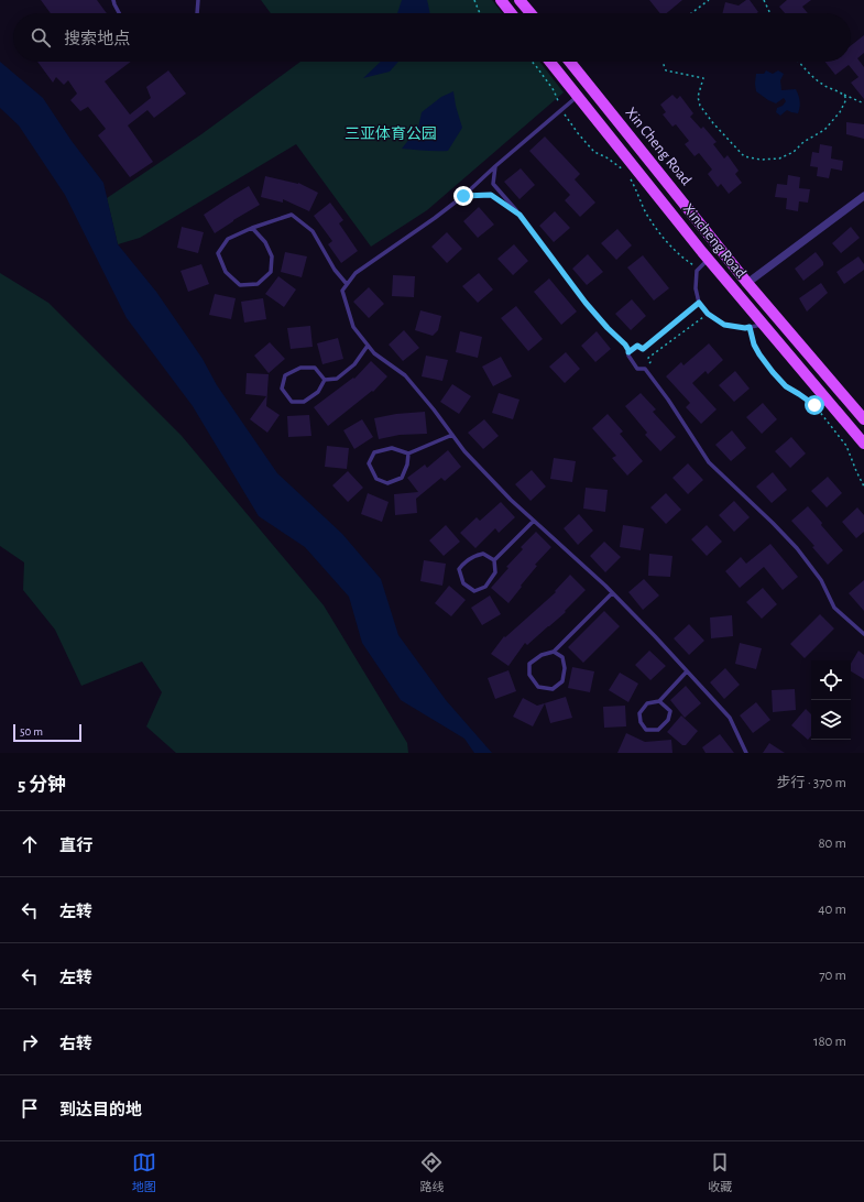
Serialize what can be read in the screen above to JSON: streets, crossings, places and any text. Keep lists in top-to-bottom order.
{
  "streets": {
    "main road": ["Xin Cheng Road", "Xincheng Road"]
  },
  "parks": ["三亚体育公园"],
  "scale_bar": "50 m",
  "page": {
    "search": "搜索地点",
    "scale": "50 m",
    "heading": ["5 分钟", "步行 · 370 m"],
    "list": [
      ["直行", "80 m"],
      ["左转", "40 m"],
      ["左转", "70 m"],
      ["右转", "180 m"],
      "到达目的地"
    ],
    "nav": ["地图", "路线", "收藏"]
  }
}
